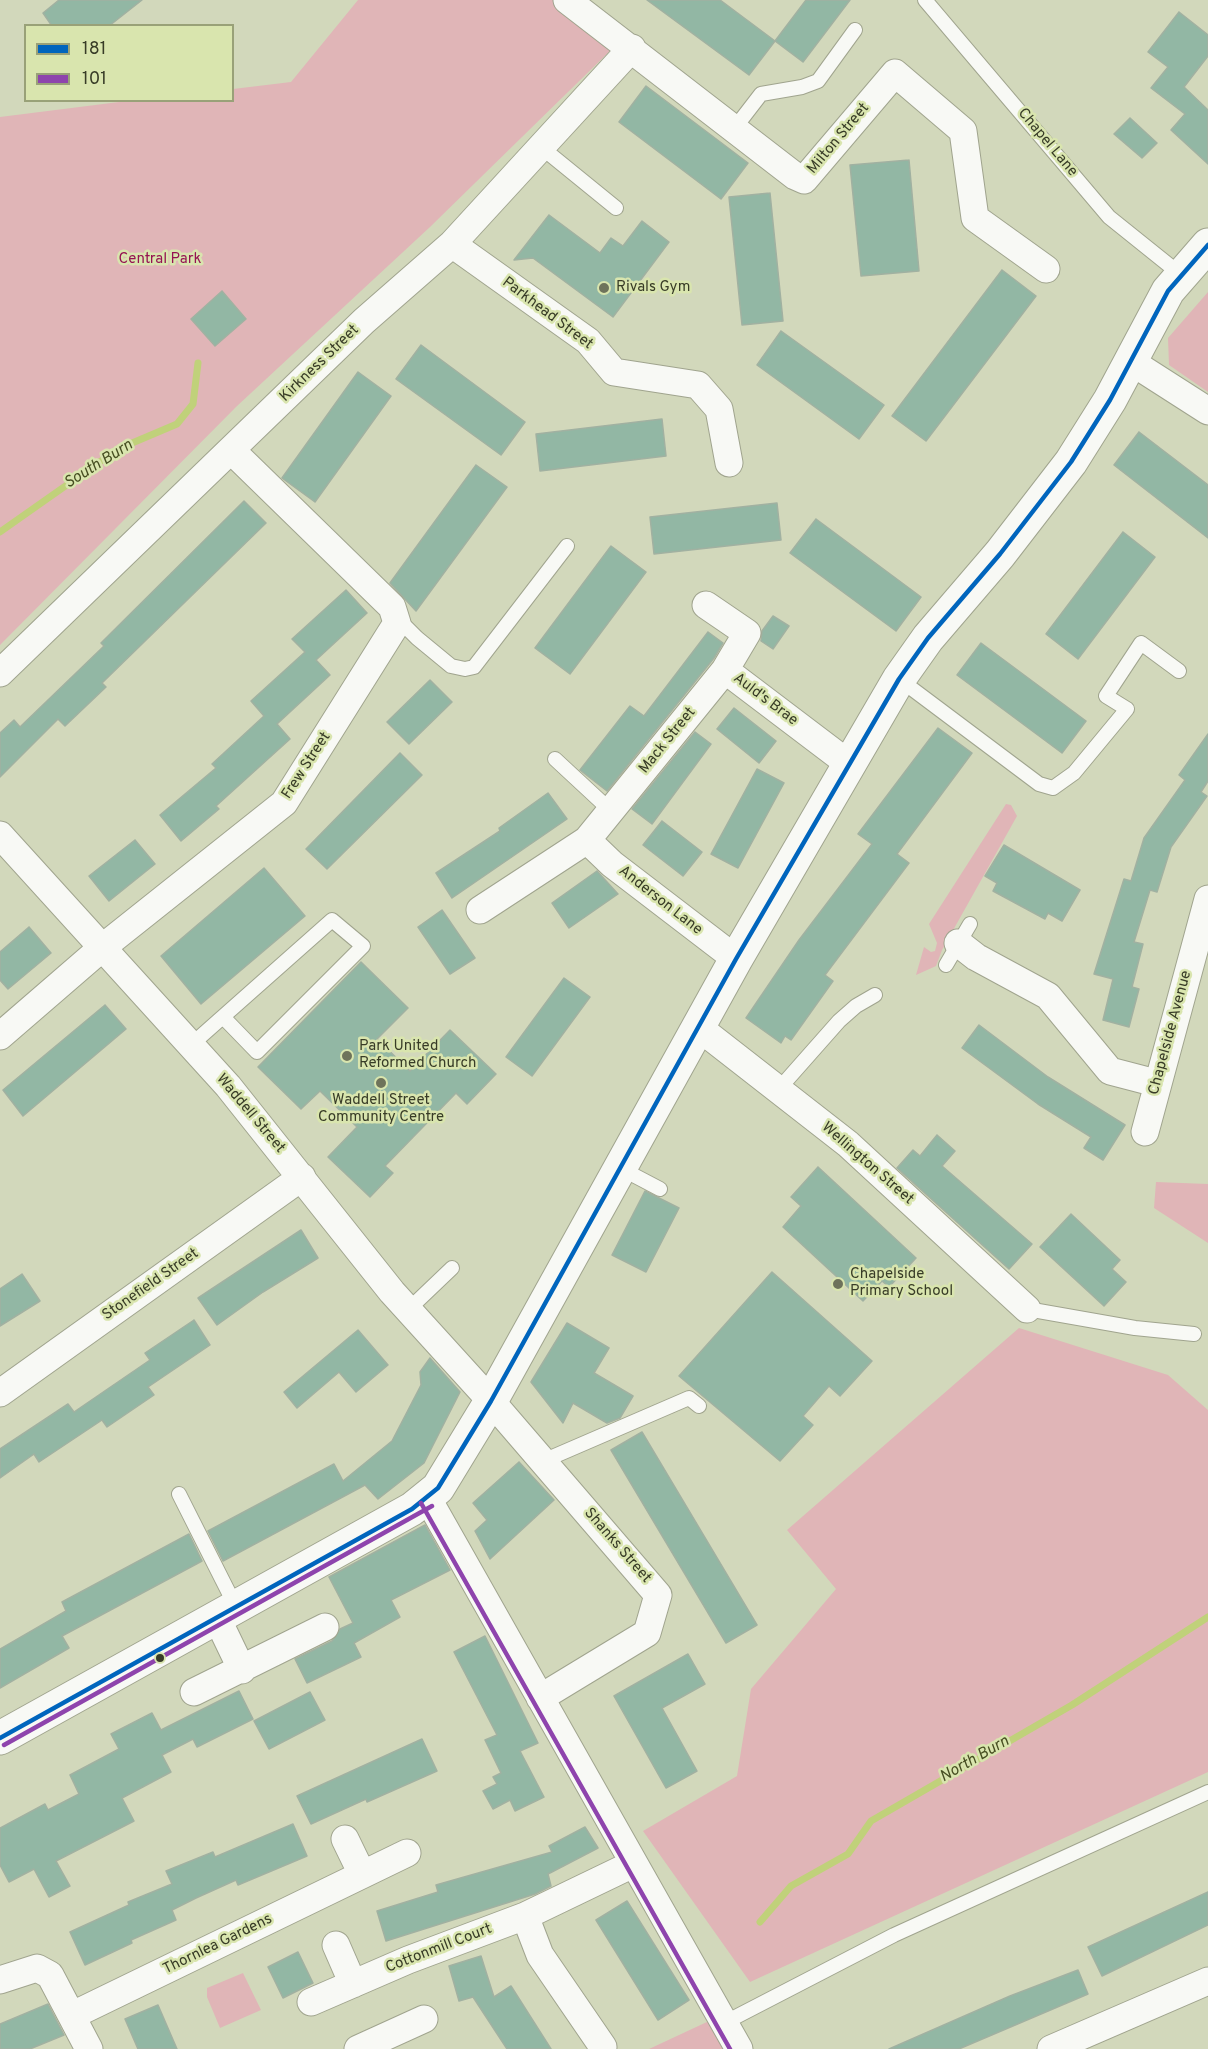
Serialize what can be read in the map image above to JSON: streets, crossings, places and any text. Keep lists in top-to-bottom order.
{
  "streets": {
    "street": [
      "Milton Street",
      "Parkhead Street",
      "Kirkness Street",
      "Auld's Brae",
      "Mack Street",
      "Frew Street",
      "Anderson Lane",
      "Chapelside Avenue",
      "Waddell Street",
      "Wellington Street",
      "Stonefield Street",
      "Shanks Street",
      "Thornlea Gardens",
      "Cottonmill Court"
    ],
    "lane": ["Chapel Lane"]
  },
  "crossings": [
    ["Milton Street", "Kirkness Street"],
    ["Parkhead Street", "Kirkness Street"],
    ["Auld's Brae", "Mack Street"],
    ["Mack Street", "Anderson Lane"],
    ["Frew Street", "Waddell Street"],
    ["Waddell Street", "Stonefield Street"],
    ["Waddell Street", "Shanks Street"]
  ],
  "water": ["South Burn", "North Burn"],
  "parks": ["Central Park"],
  "places": [
    "Rivals Gym",
    "Park United Reformed Church",
    "Waddell Street Community Centre",
    "Chapelside Primary School"
  ],
  "lines": ["transit line 181", "transit line 101"],
  "legend": ["181", "101"]
}
